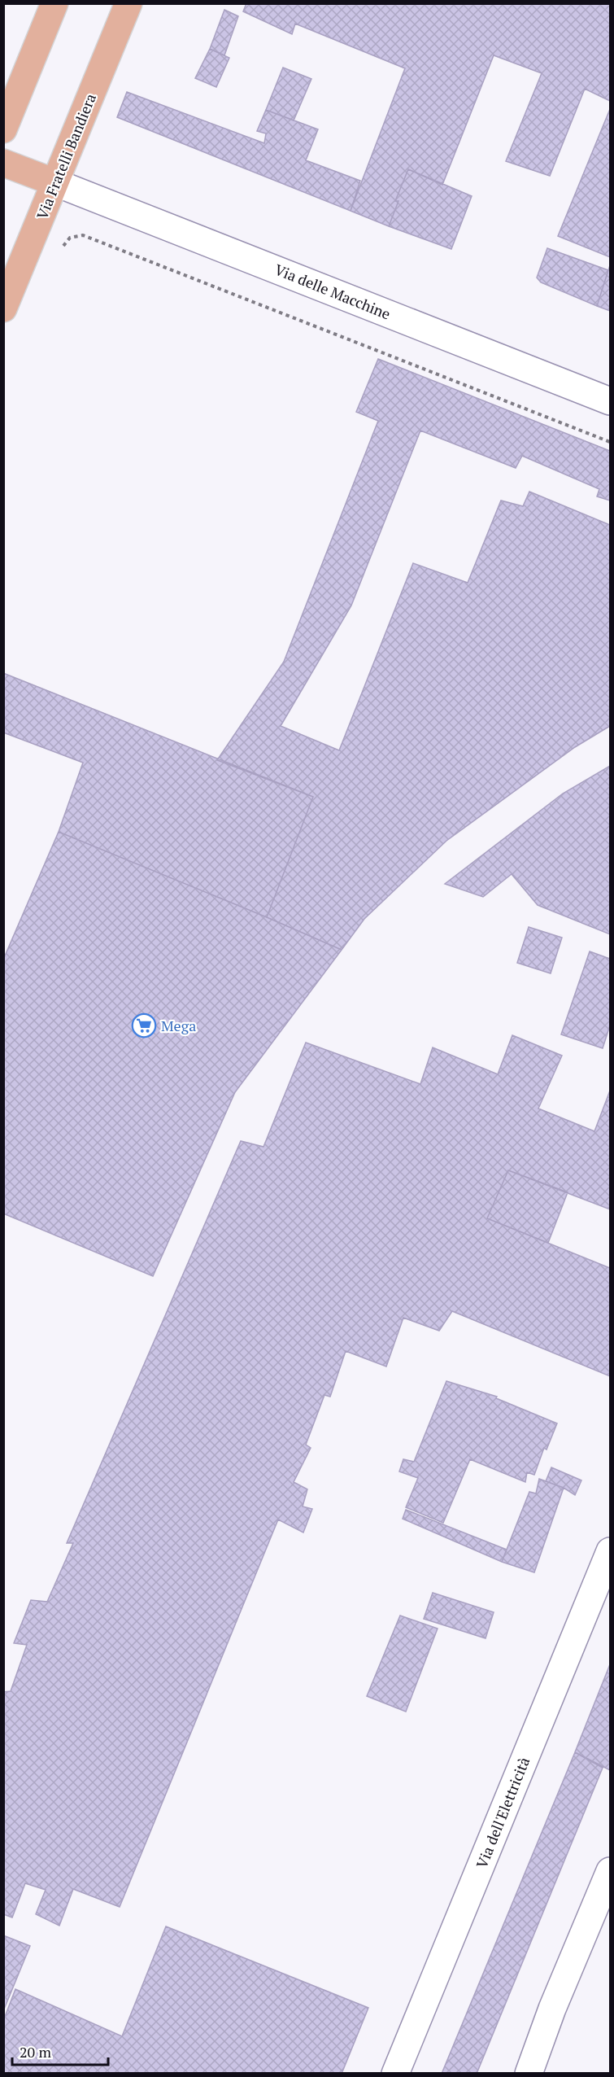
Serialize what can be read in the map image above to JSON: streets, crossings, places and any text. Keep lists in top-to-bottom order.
{
  "streets": {
    "main road": ["Via Fratelli Bandiera"],
    "street": ["Via delle Macchine", "Via dell'Elettricità"]
  },
  "crossings": [
    ["Via Fratelli Bandiera", "Via delle Macchine"]
  ],
  "places": {
    "supermarket": ["Mega"]
  },
  "scale_bar": "20 m"
}
